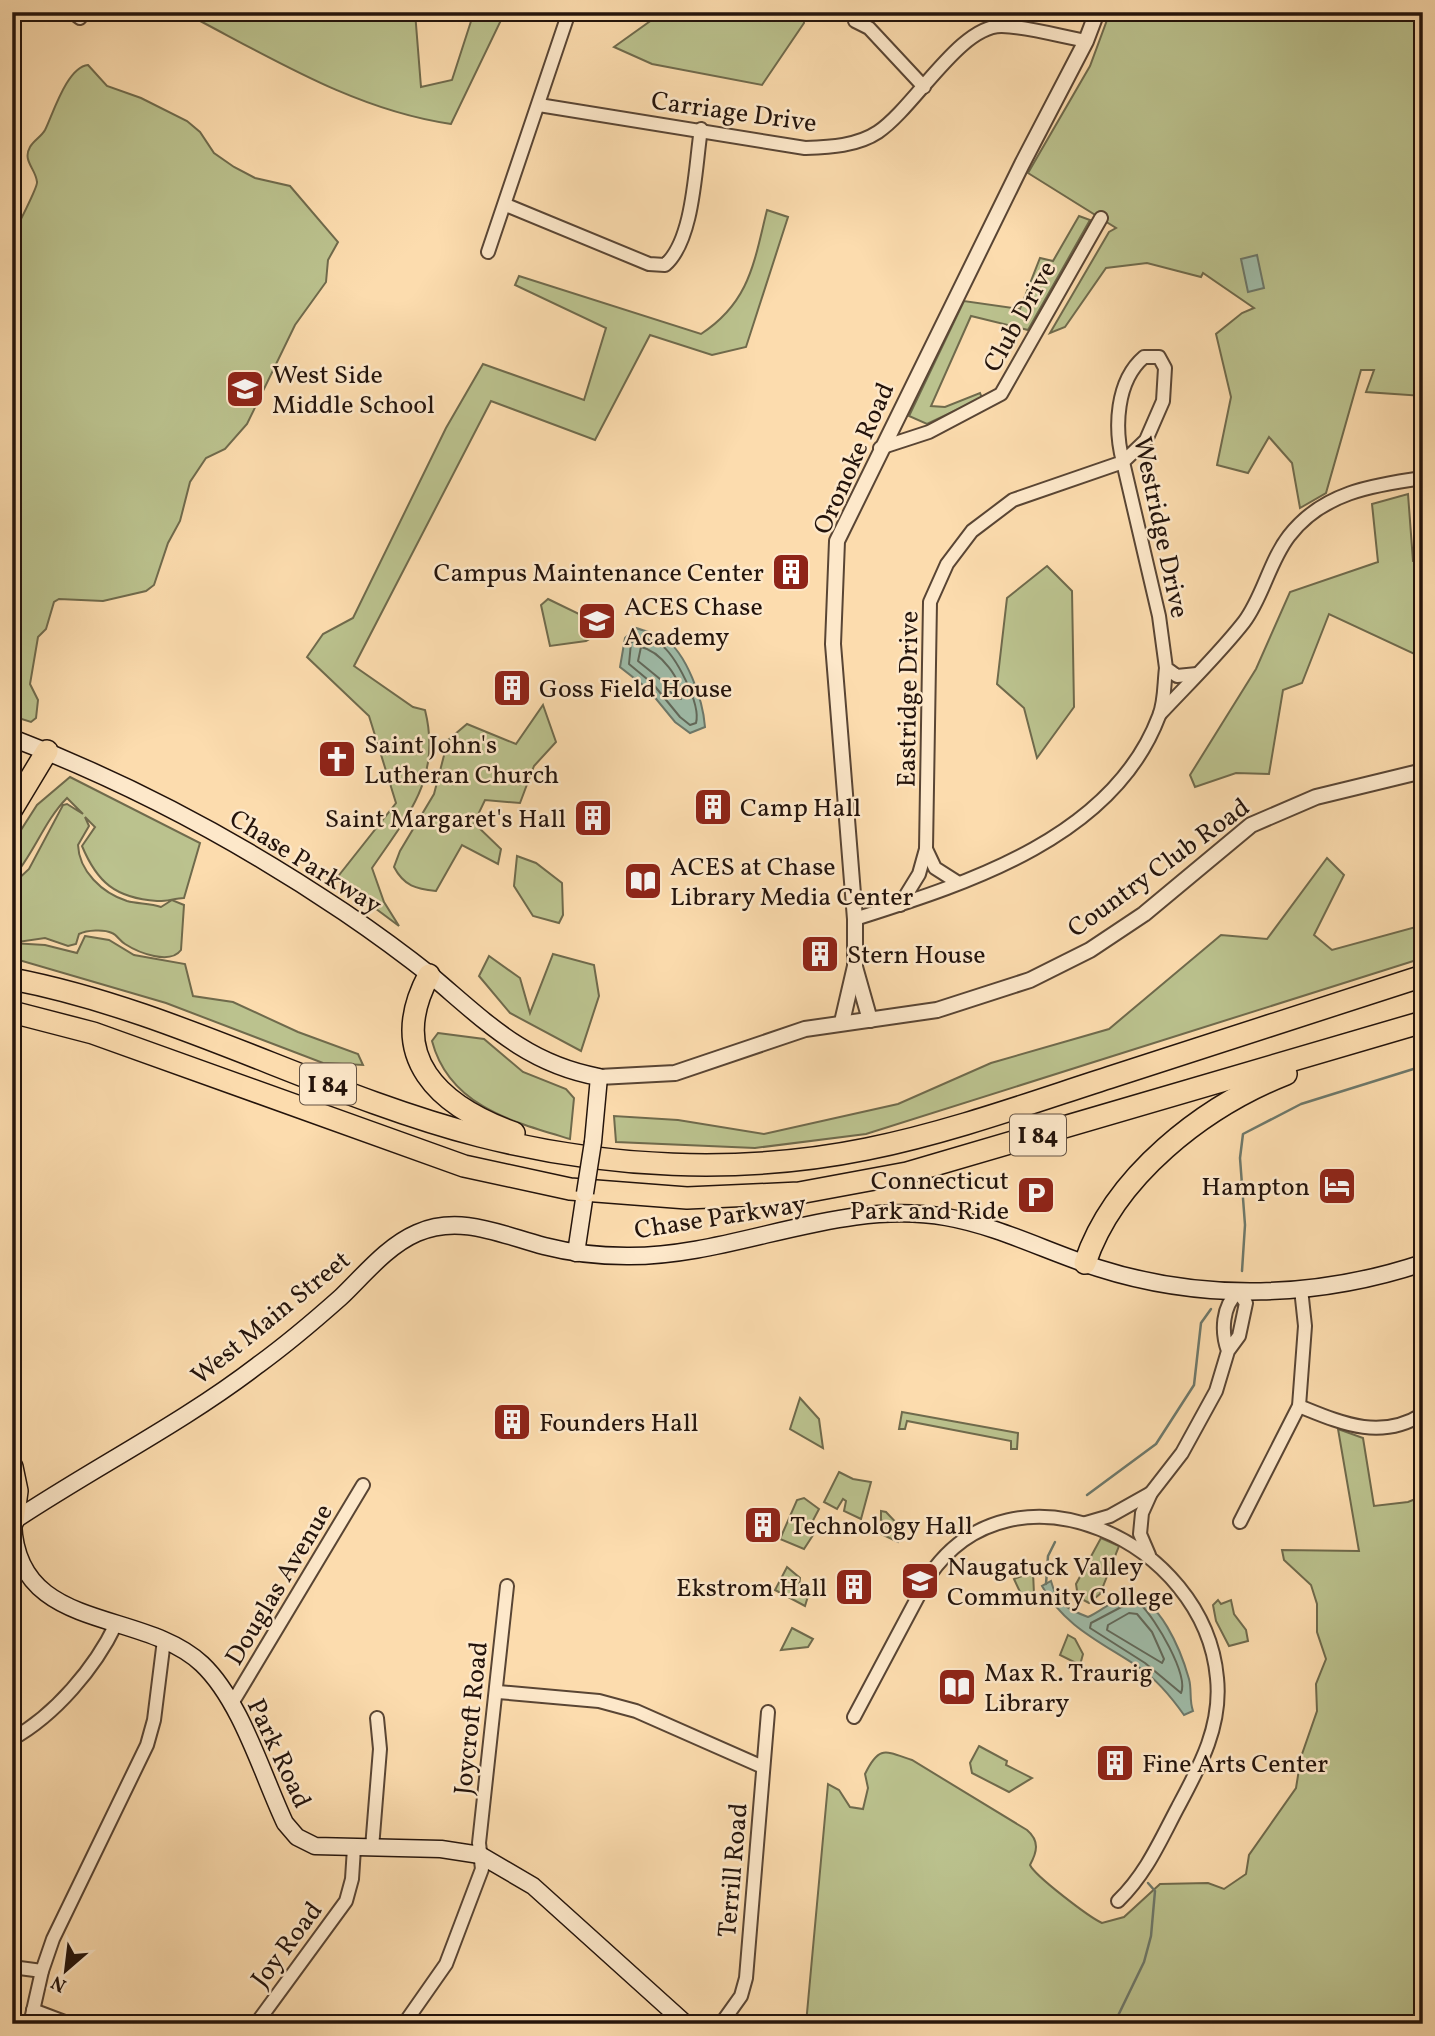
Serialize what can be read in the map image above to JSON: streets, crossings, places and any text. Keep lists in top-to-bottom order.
{
  "streets": {
    "highway": ["I 84"],
    "main road": ["Chase Parkway", "West Main Street", "Park Road"],
    "street": [
      "Carriage Drive",
      "Club Drive",
      "Oronoke Road",
      "Westridge Drive",
      "Eastridge Drive",
      "Country Club Road",
      "Douglas Avenue",
      "Joycroft Road",
      "Terrill Road",
      "Joy Road"
    ]
  },
  "crossings": [
    ["Carriage Drive", "Oronoke Road"],
    ["Club Drive", "Oronoke Road"],
    ["Oronoke Road", "Westridge Drive"],
    ["Oronoke Road", "Country Club Road"],
    ["Westridge Drive", "Eastridge Drive"],
    ["Chase Parkway", "Country Club Road"],
    ["Chase Parkway", "West Main Street"],
    ["West Main Street", "Park Road"],
    ["Douglas Avenue", "Park Road"],
    ["Joycroft Road", "Park Road"],
    ["Park Road", "Joy Road"]
  ],
  "places": {
    "school or university": ["West Side Middle School", "ACES Chase Academy", "Naugatuck Valley Community College"],
    "building": [
      "Campus Maintenance Center",
      "Goss Field House",
      "Camp Hall",
      "Saint Margaret's Hall",
      "Stern House",
      "Founders Hall",
      "Technology Hall",
      "Ekstrom Hall",
      "Fine Arts Center"
    ],
    "church": ["Saint John's Lutheran Church"],
    "library": ["ACES at Chase Library Media Center", "Max R. Traurig Library"],
    "hotel": ["Hampton"],
    "parking": ["Connecticut Park and Ride"]
  },
  "north": "bottom left"
}
